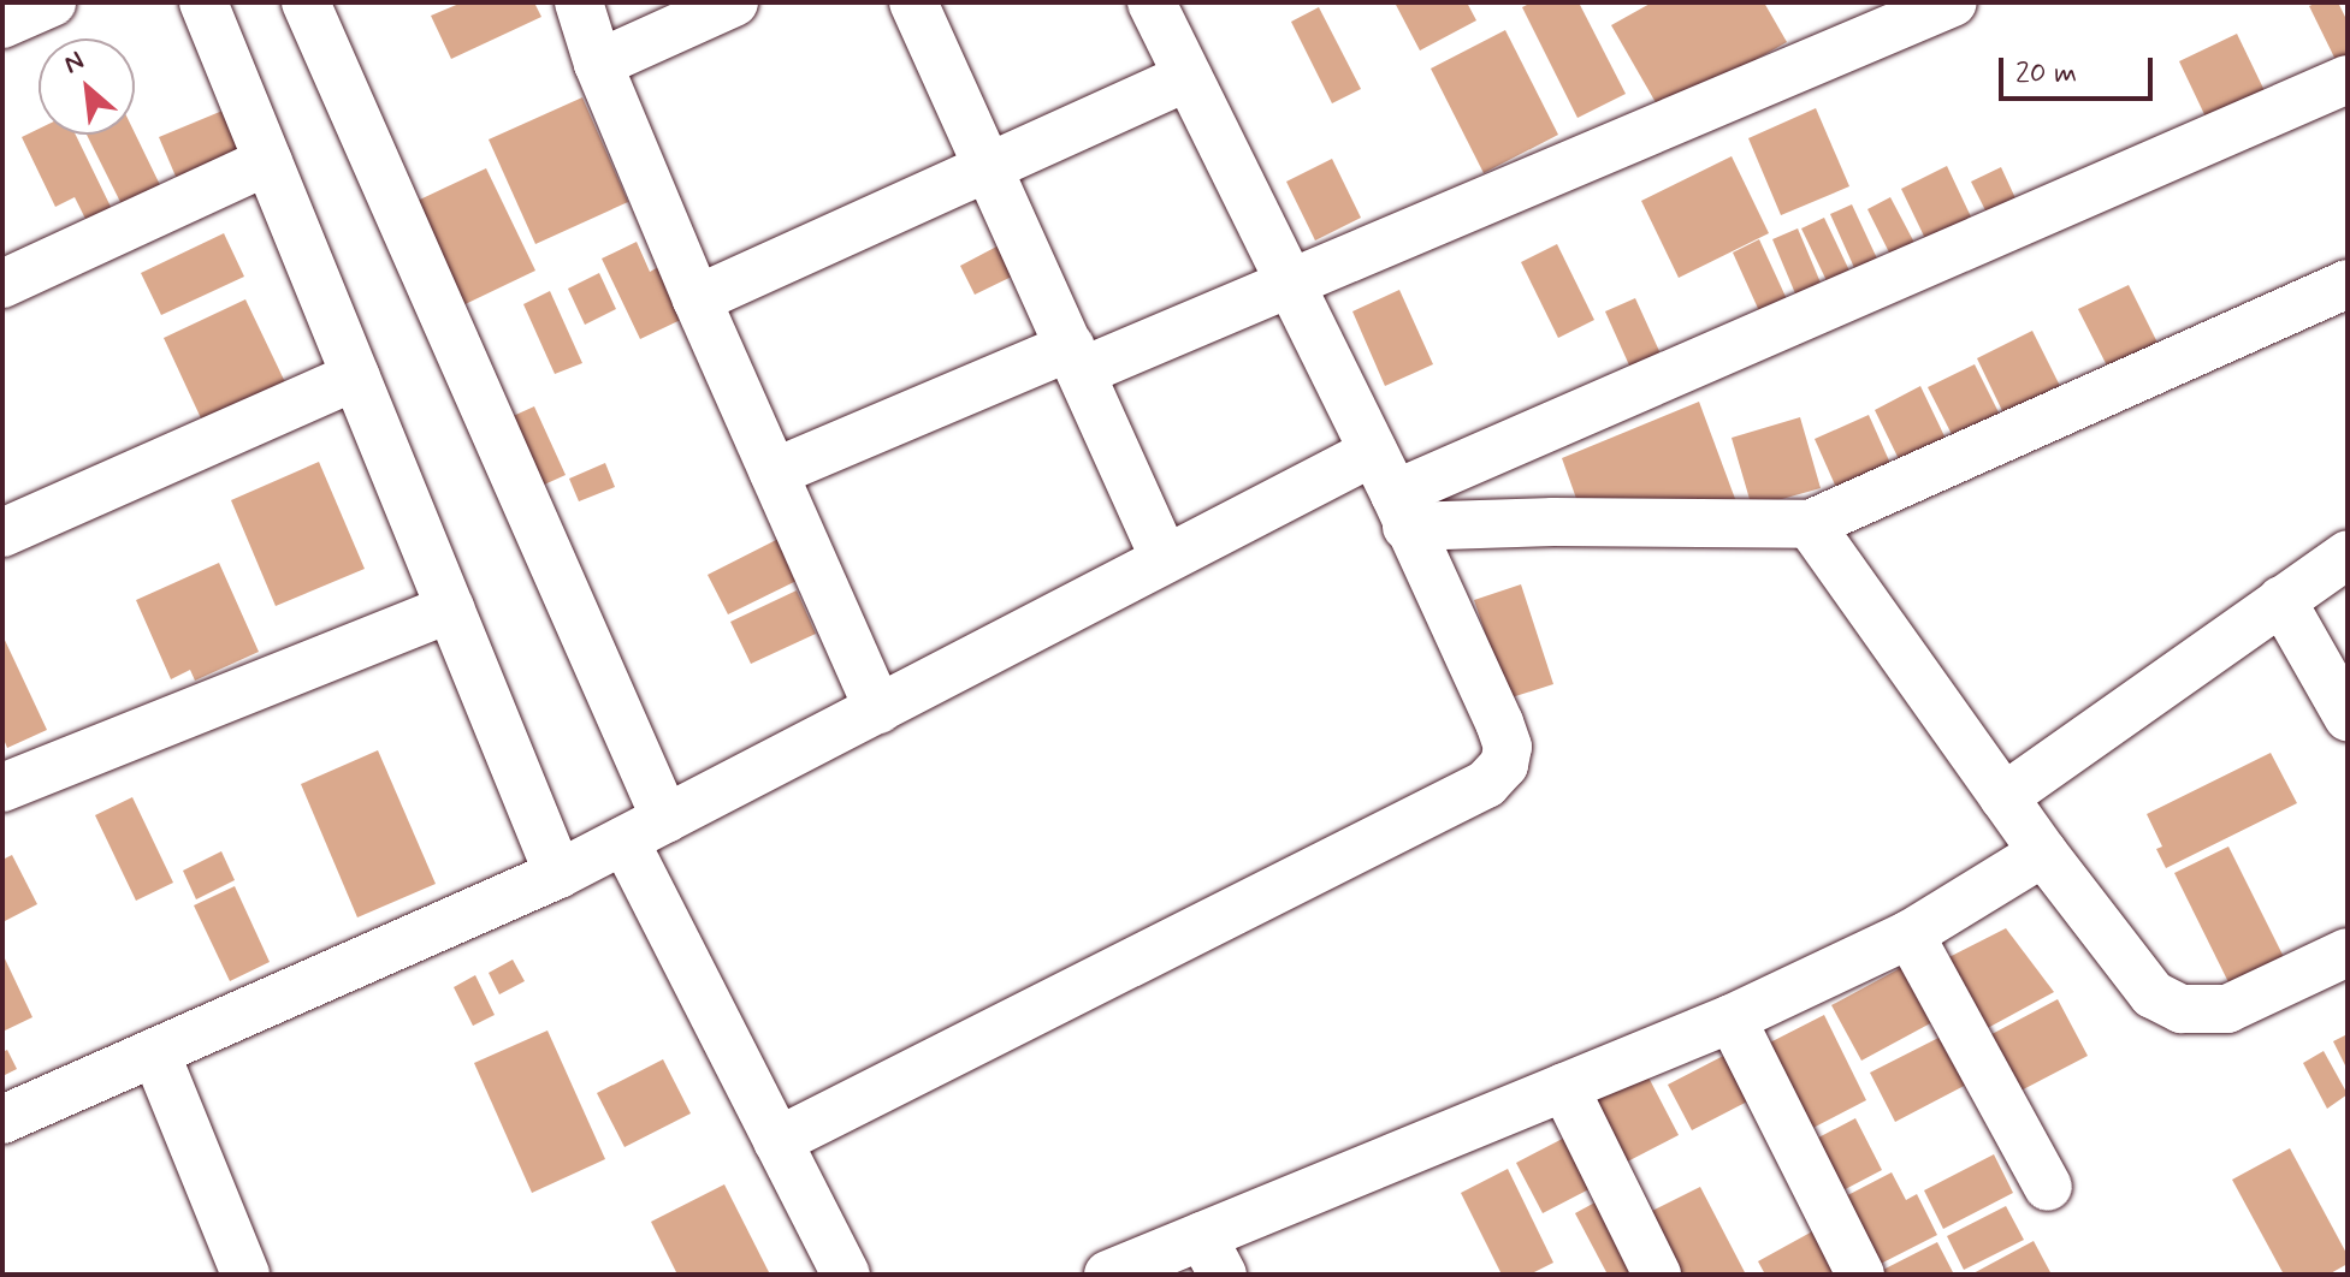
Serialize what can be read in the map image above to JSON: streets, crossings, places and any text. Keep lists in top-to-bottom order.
{
  "scale_bar": "20 m",
  "north": "top left"
}
